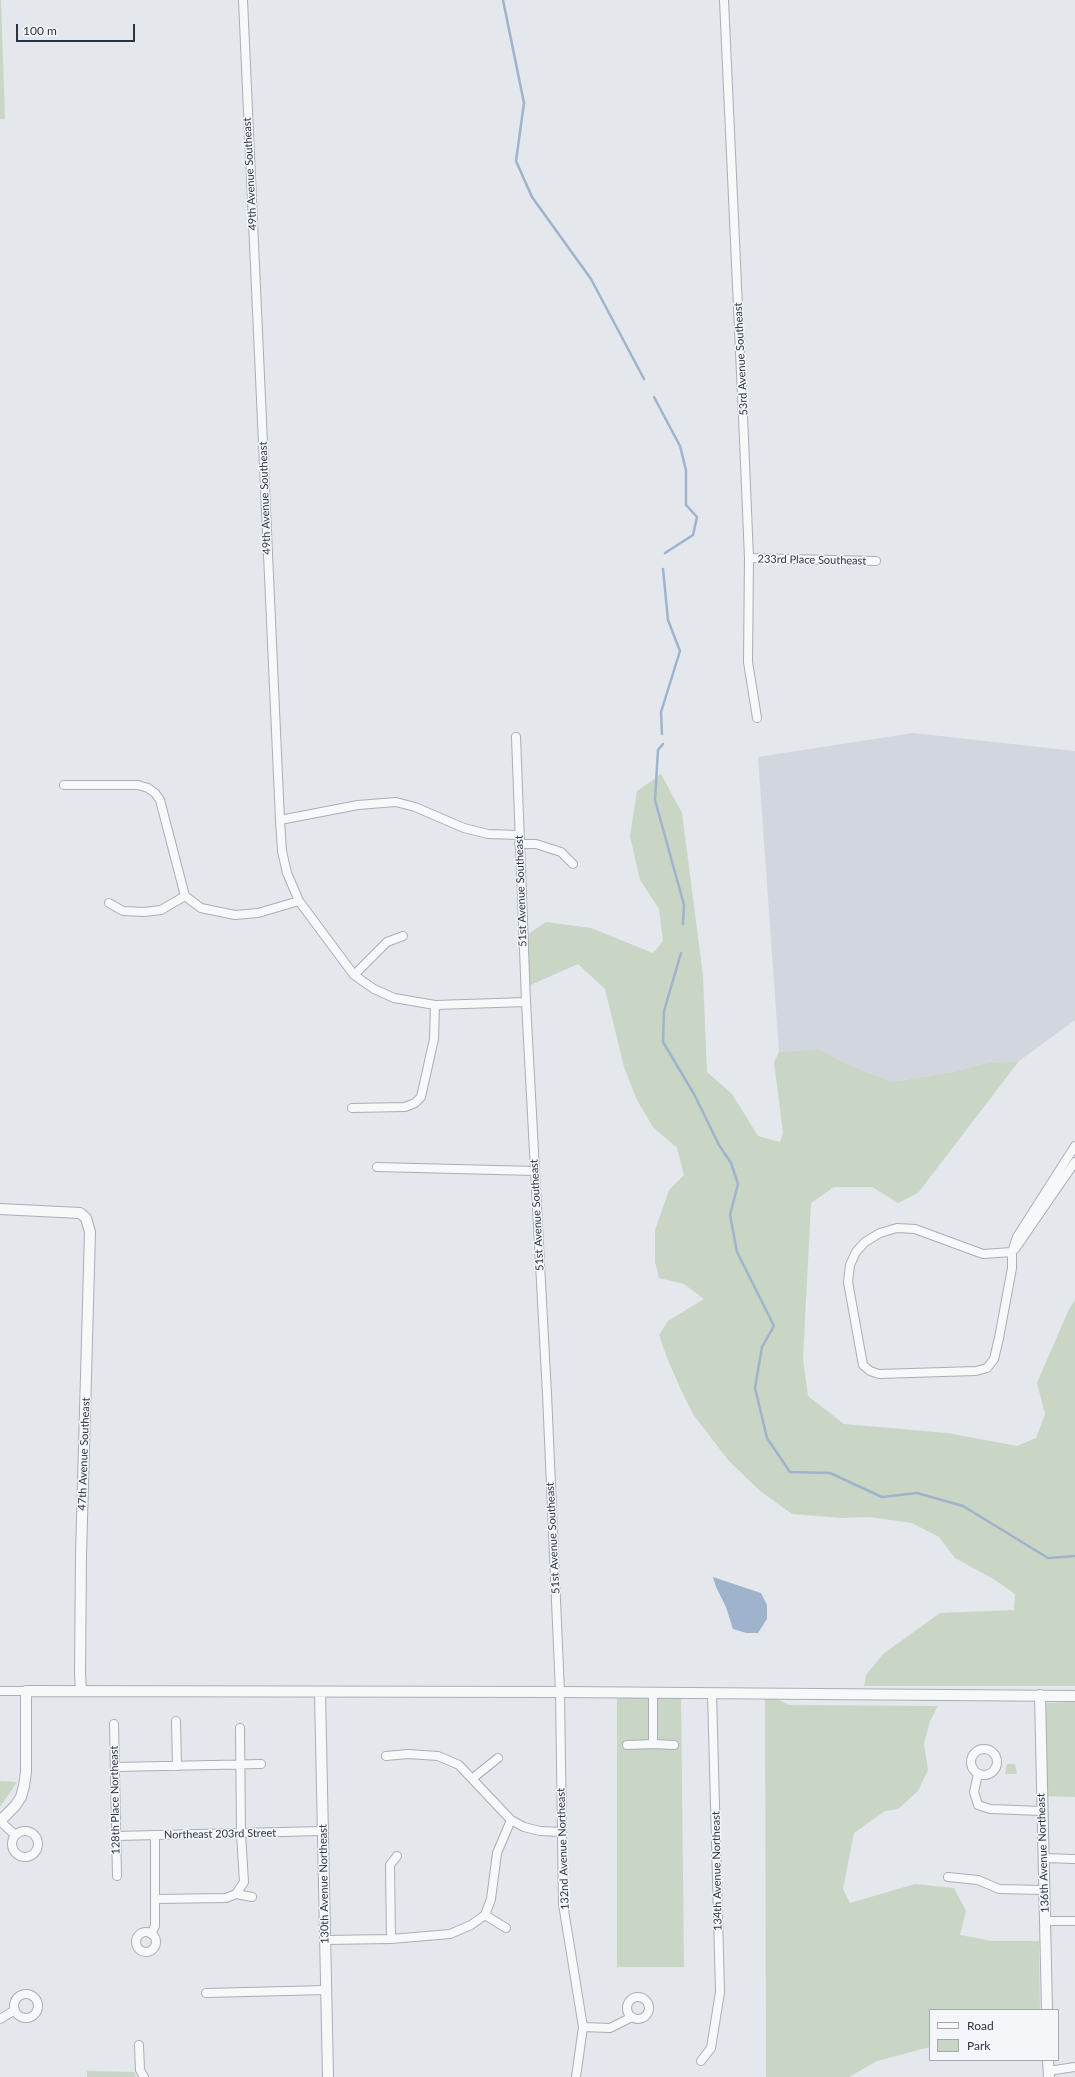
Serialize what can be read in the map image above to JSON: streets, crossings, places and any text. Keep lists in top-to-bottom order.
{
  "streets": {
    "street": [
      "49th Avenue Southeast",
      "53rd Avenue Southeast",
      "233rd Place Southeast",
      "51st Avenue Southeast",
      "47th Avenue Southeast",
      "128th Place Northeast",
      "Northeast 203rd Street",
      "132nd Avenue Northeast",
      "136th Avenue Northeast",
      "134th Avenue Northeast",
      "130th Avenue Northeast"
    ]
  },
  "crossings": [
    ["49th Avenue Southeast", "51st Avenue Southeast"],
    ["53rd Avenue Southeast", "233rd Place Southeast"],
    ["51st Avenue Southeast", "132nd Avenue Northeast"],
    ["128th Place Northeast", "Northeast 203rd Street"],
    ["Northeast 203rd Street", "130th Avenue Northeast"]
  ],
  "legend": ["Road", "Park"],
  "scale_bar": "100 m"
}
